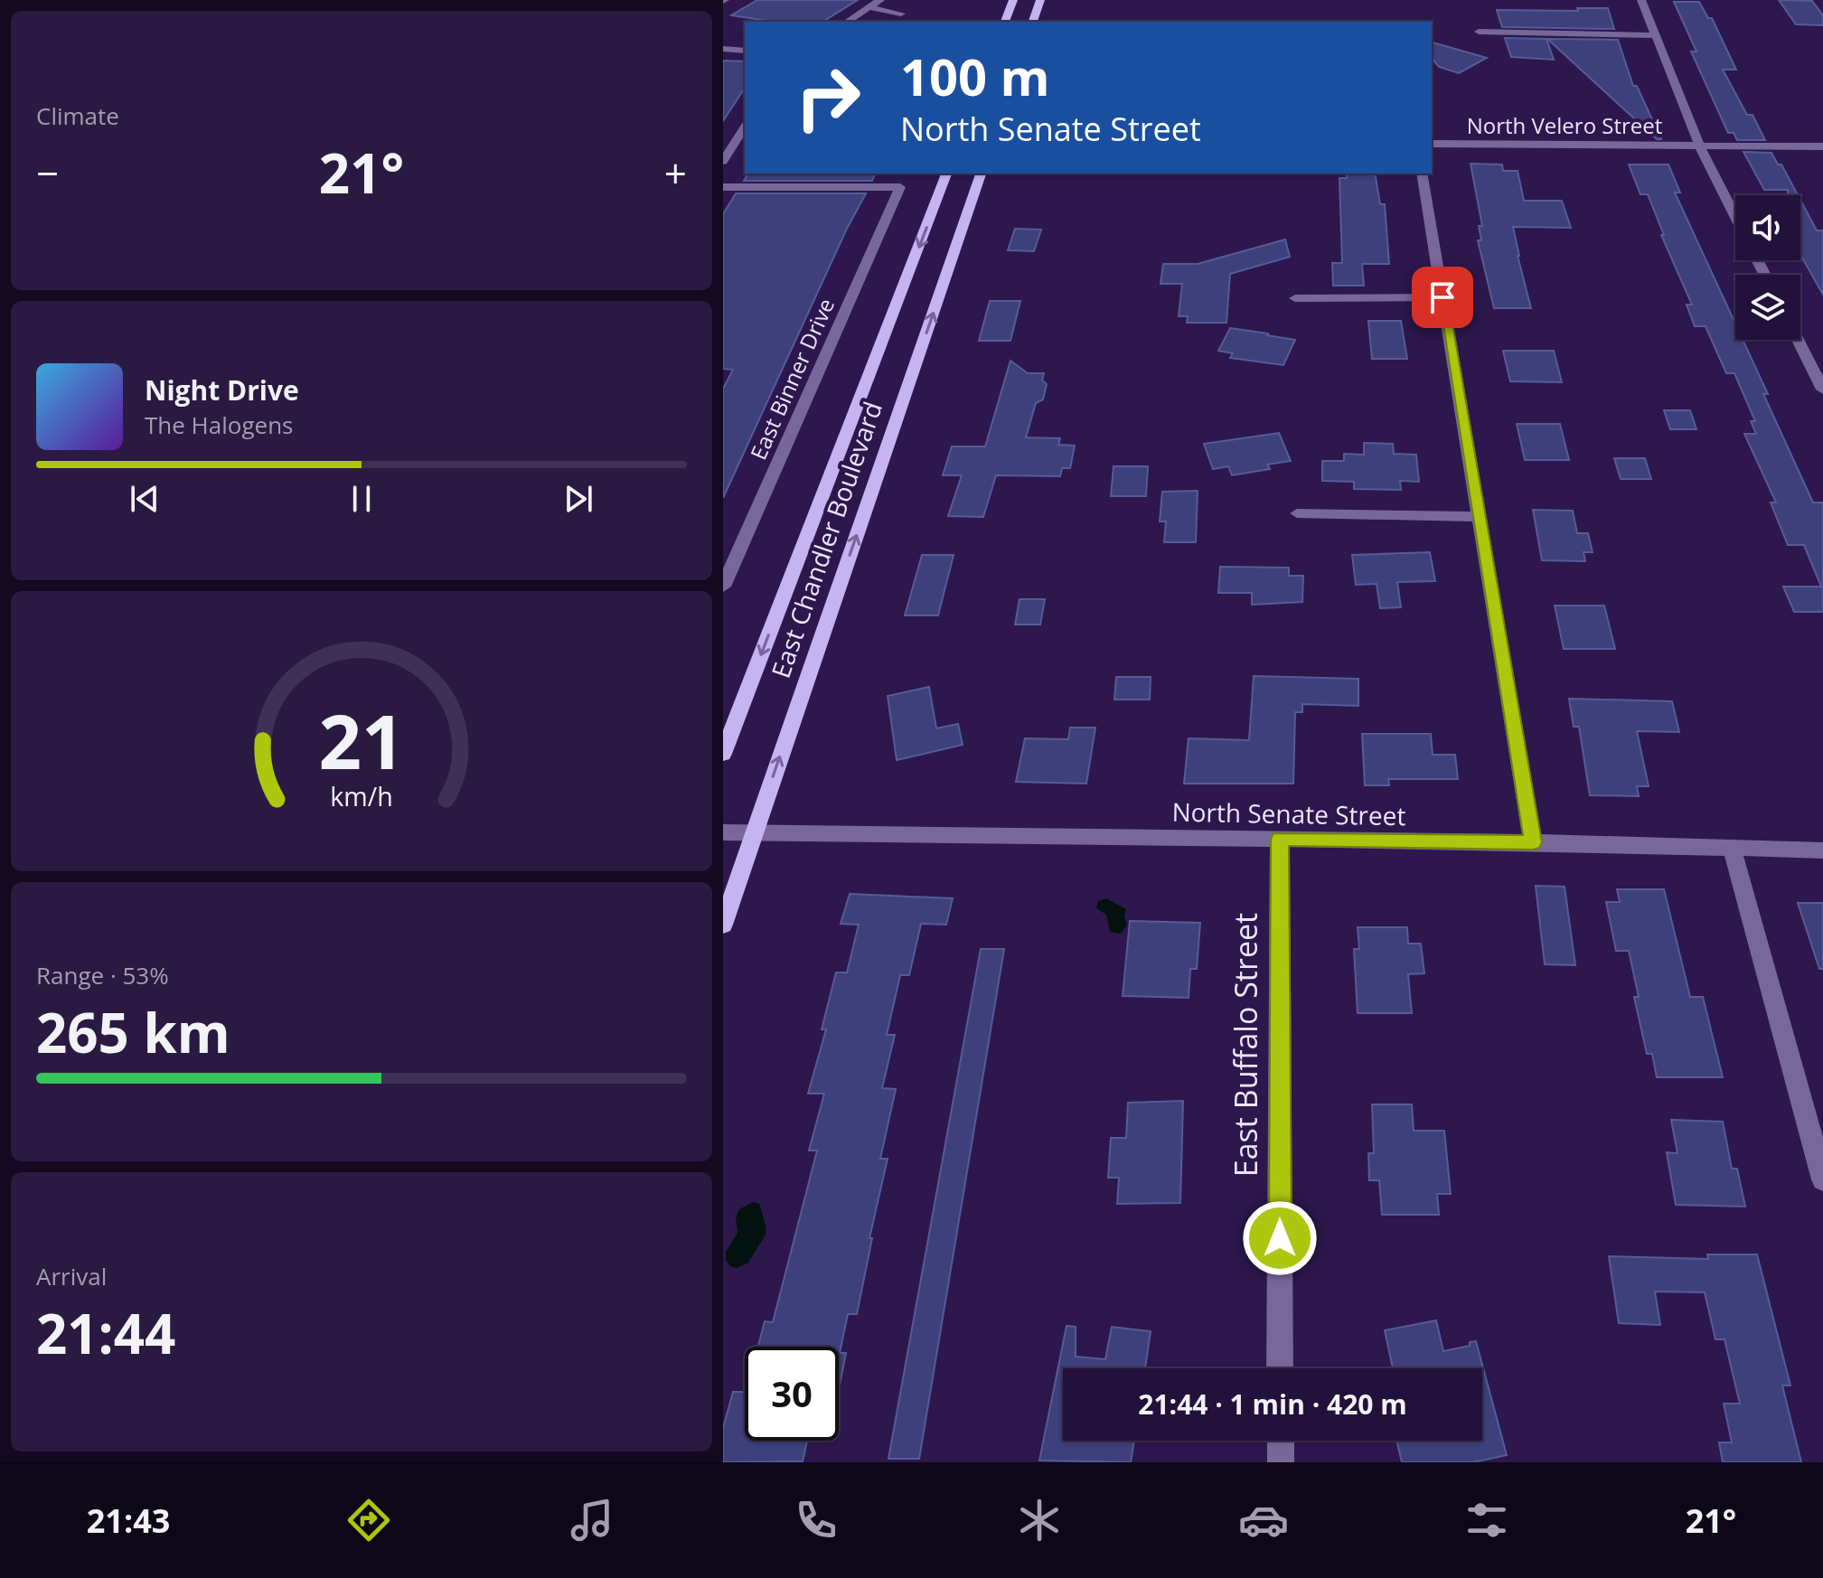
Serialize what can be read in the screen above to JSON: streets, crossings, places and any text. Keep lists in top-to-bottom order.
{
  "streets": {
    "main road": ["East Chandler Boulevard"],
    "street": [
      "North Velero Street",
      "East Binner Drive",
      "North Senate Street",
      "East Buffalo Street"
    ]
  },
  "crossings": [
    ["East Chandler Boulevard", "North Senate Street"],
    ["North Senate Street", "East Buffalo Street"]
  ],
  "page": {
    "tile": [
      "Climate",
      ["Range · 53%", "265 km"],
      ["Arrival", "21:44"]
    ],
    "turn": ["100 m", "North Senate Street"],
    "heat": ["−", "21°", "+"],
    "song": ["Night Drive", "The Halogens"],
    "limit": "30",
    "trip": "21:44 · 1 min · 420 m",
    "tabs": ["21:43", "21°"],
    "gauge": ["21", "km/h"]
  }
}
